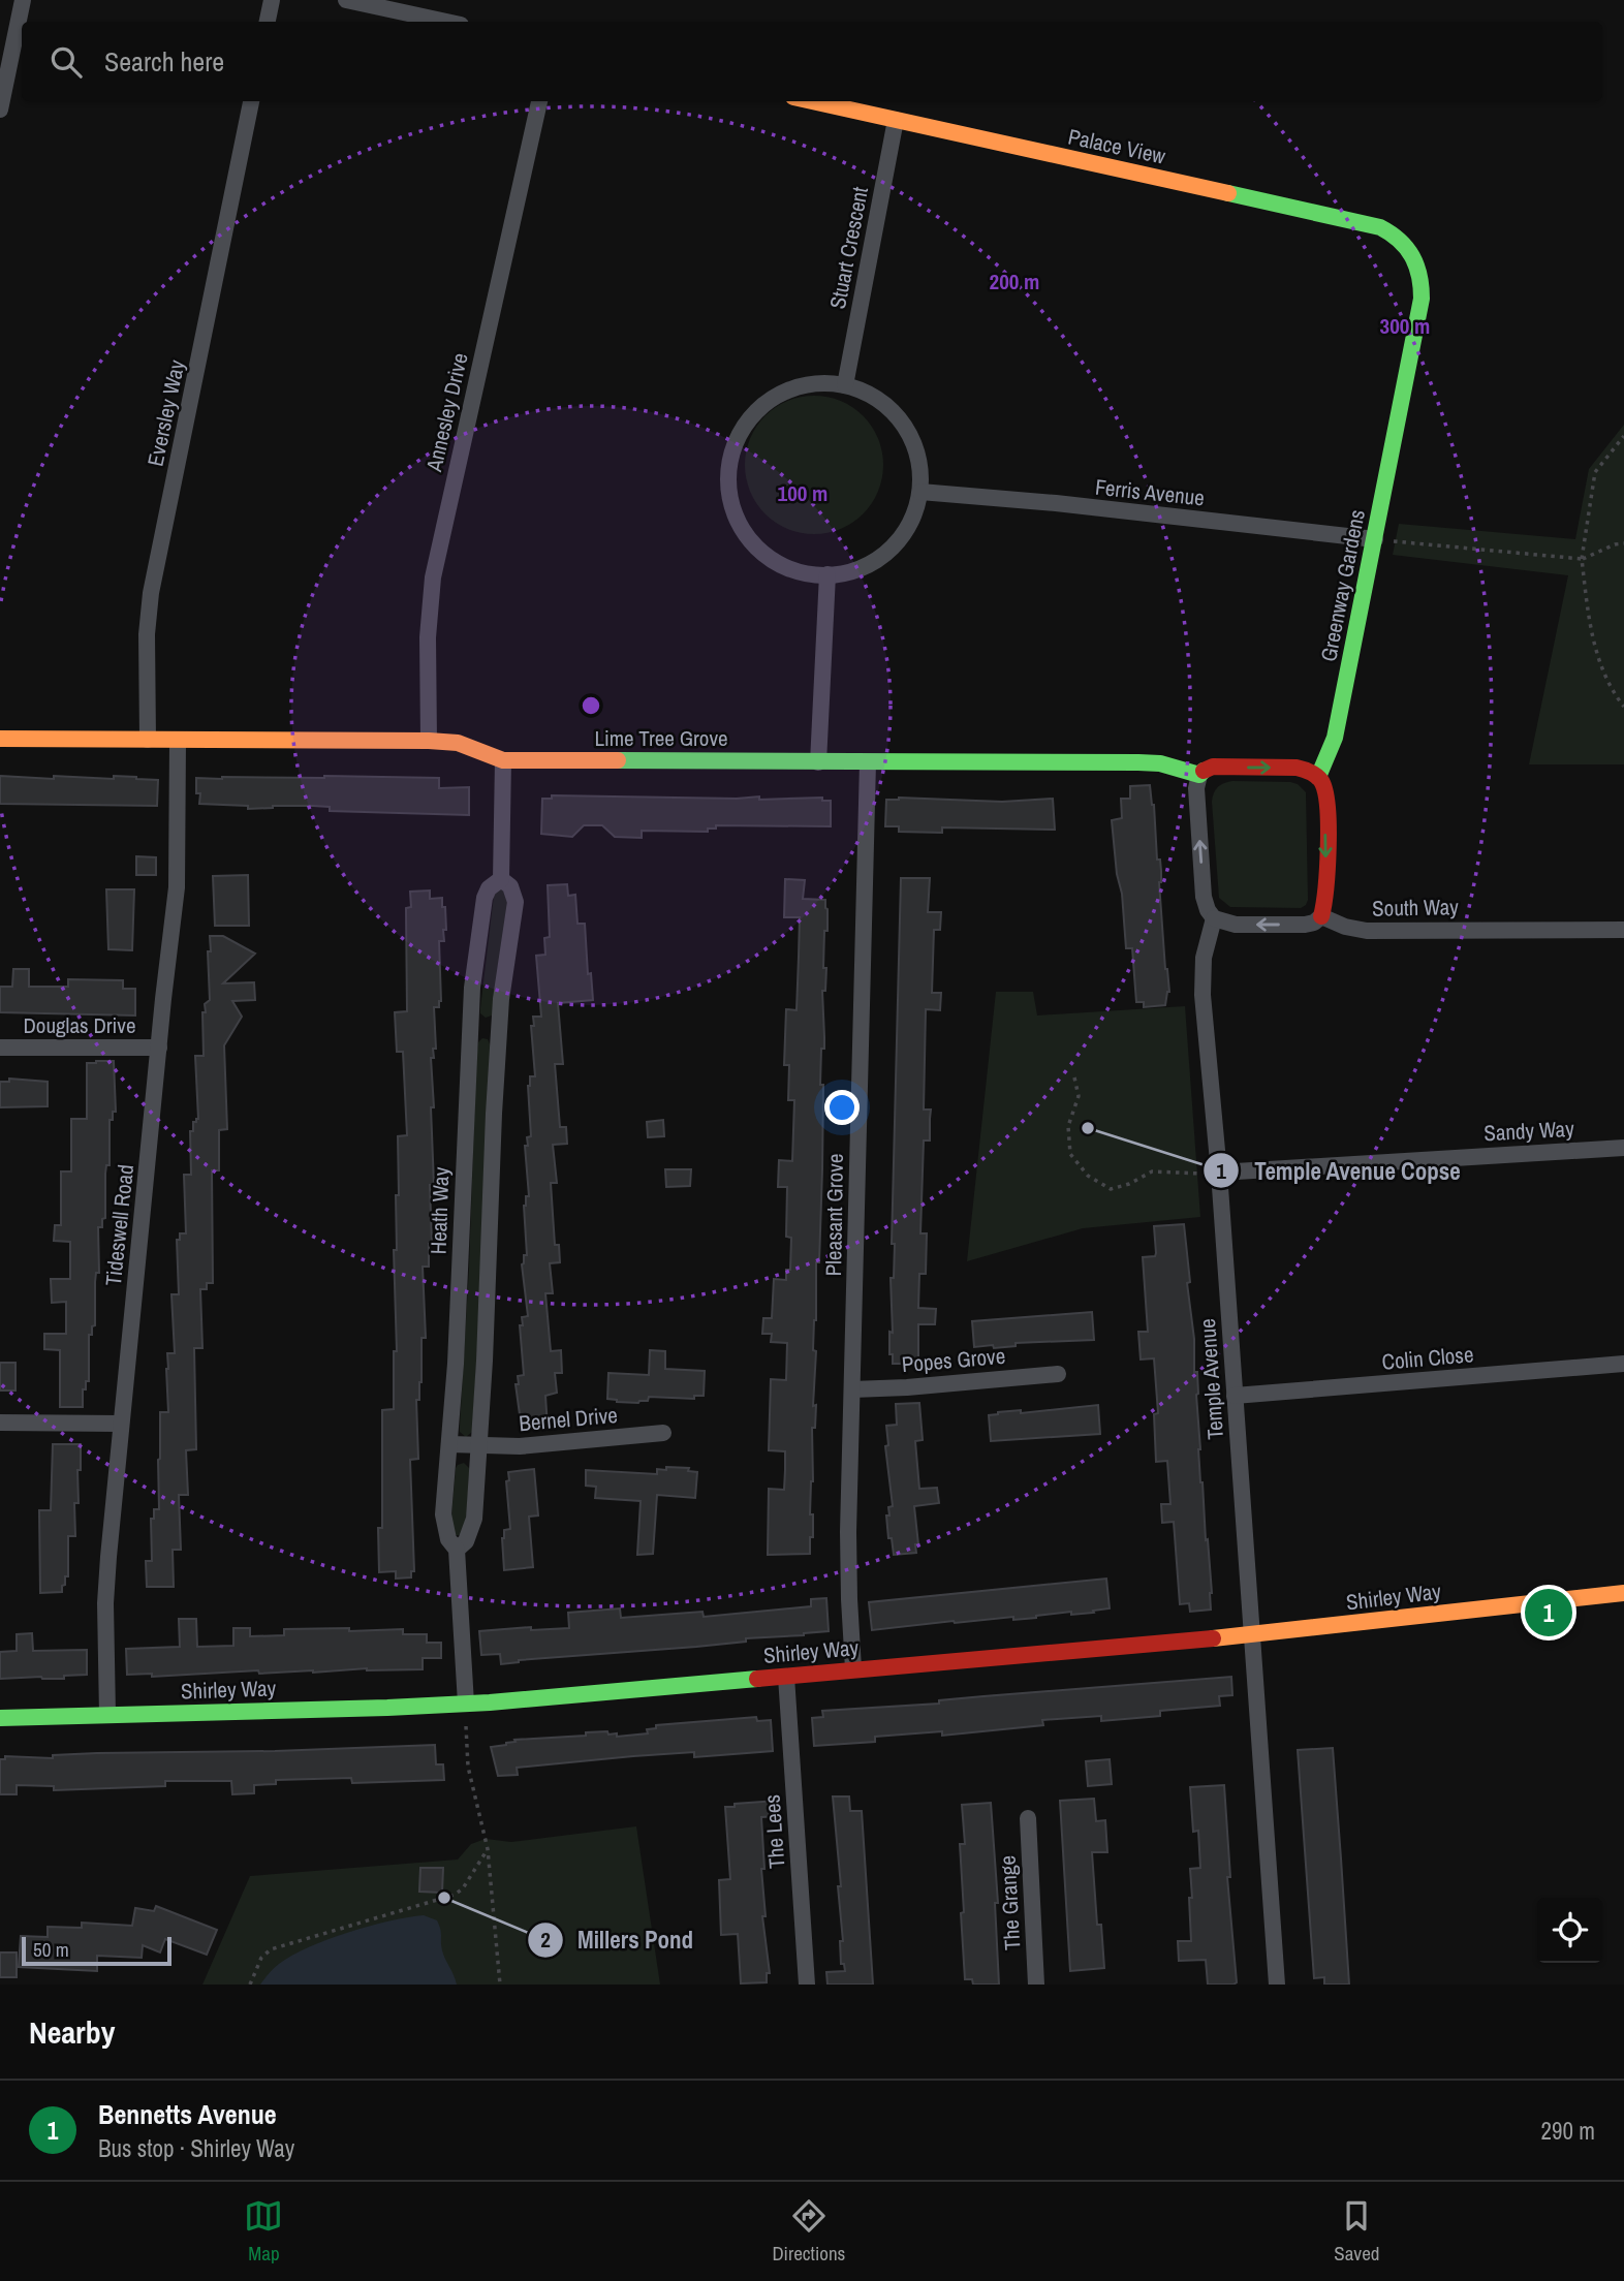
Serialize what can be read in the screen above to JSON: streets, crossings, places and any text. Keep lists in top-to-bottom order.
{
  "streets": {
    "street": [
      "Palace View",
      "Stuart Crescent",
      "Annesley Drive",
      "Eversley Way",
      "Ferris Avenue",
      "Greenway Gardens",
      "Lime Tree Grove",
      "South Way",
      "Douglas Drive",
      "Sandy Way",
      "Heath Way",
      "Pleasant Grove",
      "Tideswell Road",
      "Colin Close",
      "Popes Grove",
      "Temple Avenue",
      "Bernel Drive",
      "Shirley Way",
      "The Lees",
      "The Grange"
    ]
  },
  "crossings": [
    ["Palace View", "Stuart Crescent"],
    ["Palace View", "Greenway Gardens"],
    ["Stuart Crescent", "Ferris Avenue"],
    ["Annesley Drive", "Lime Tree Grove"],
    ["Eversley Way", "Lime Tree Grove"],
    ["Ferris Avenue", "Greenway Gardens"],
    ["Greenway Gardens", "Lime Tree Grove"],
    ["Greenway Gardens", "South Way"],
    ["Greenway Gardens", "Temple Avenue"],
    ["Lime Tree Grove", "South Way"],
    ["Lime Tree Grove", "Pleasant Grove"],
    ["Lime Tree Grove", "Tideswell Road"],
    ["Lime Tree Grove", "Temple Avenue"],
    ["South Way", "Temple Avenue"],
    ["Douglas Drive", "Tideswell Road"],
    ["Sandy Way", "Temple Avenue"],
    ["Heath Way", "Bernel Drive"],
    ["Heath Way", "Shirley Way"],
    ["Pleasant Grove", "Popes Grove"],
    ["Pleasant Grove", "Shirley Way"],
    ["Tideswell Road", "Shirley Way"],
    ["Colin Close", "Temple Avenue"],
    ["Temple Avenue", "Shirley Way"],
    ["Shirley Way", "The Lees"]
  ],
  "places": ["Temple Avenue Copse", "Millers Pond"],
  "scale_bar": "50 m",
  "page": {
    "search": "Search here",
    "pins": "1",
    "scale": "50 m",
    "heading": "Nearby",
    "list": [
      {
        "mark": "1",
        "name": "Bennetts Avenue",
        "note": "Bus stop · Shirley Way",
        "value": "290 m"
      }
    ],
    "nav": ["Map", "Directions", "Saved"]
  },
  "rings": ["200 m", "300 m", "100 m"]
}
